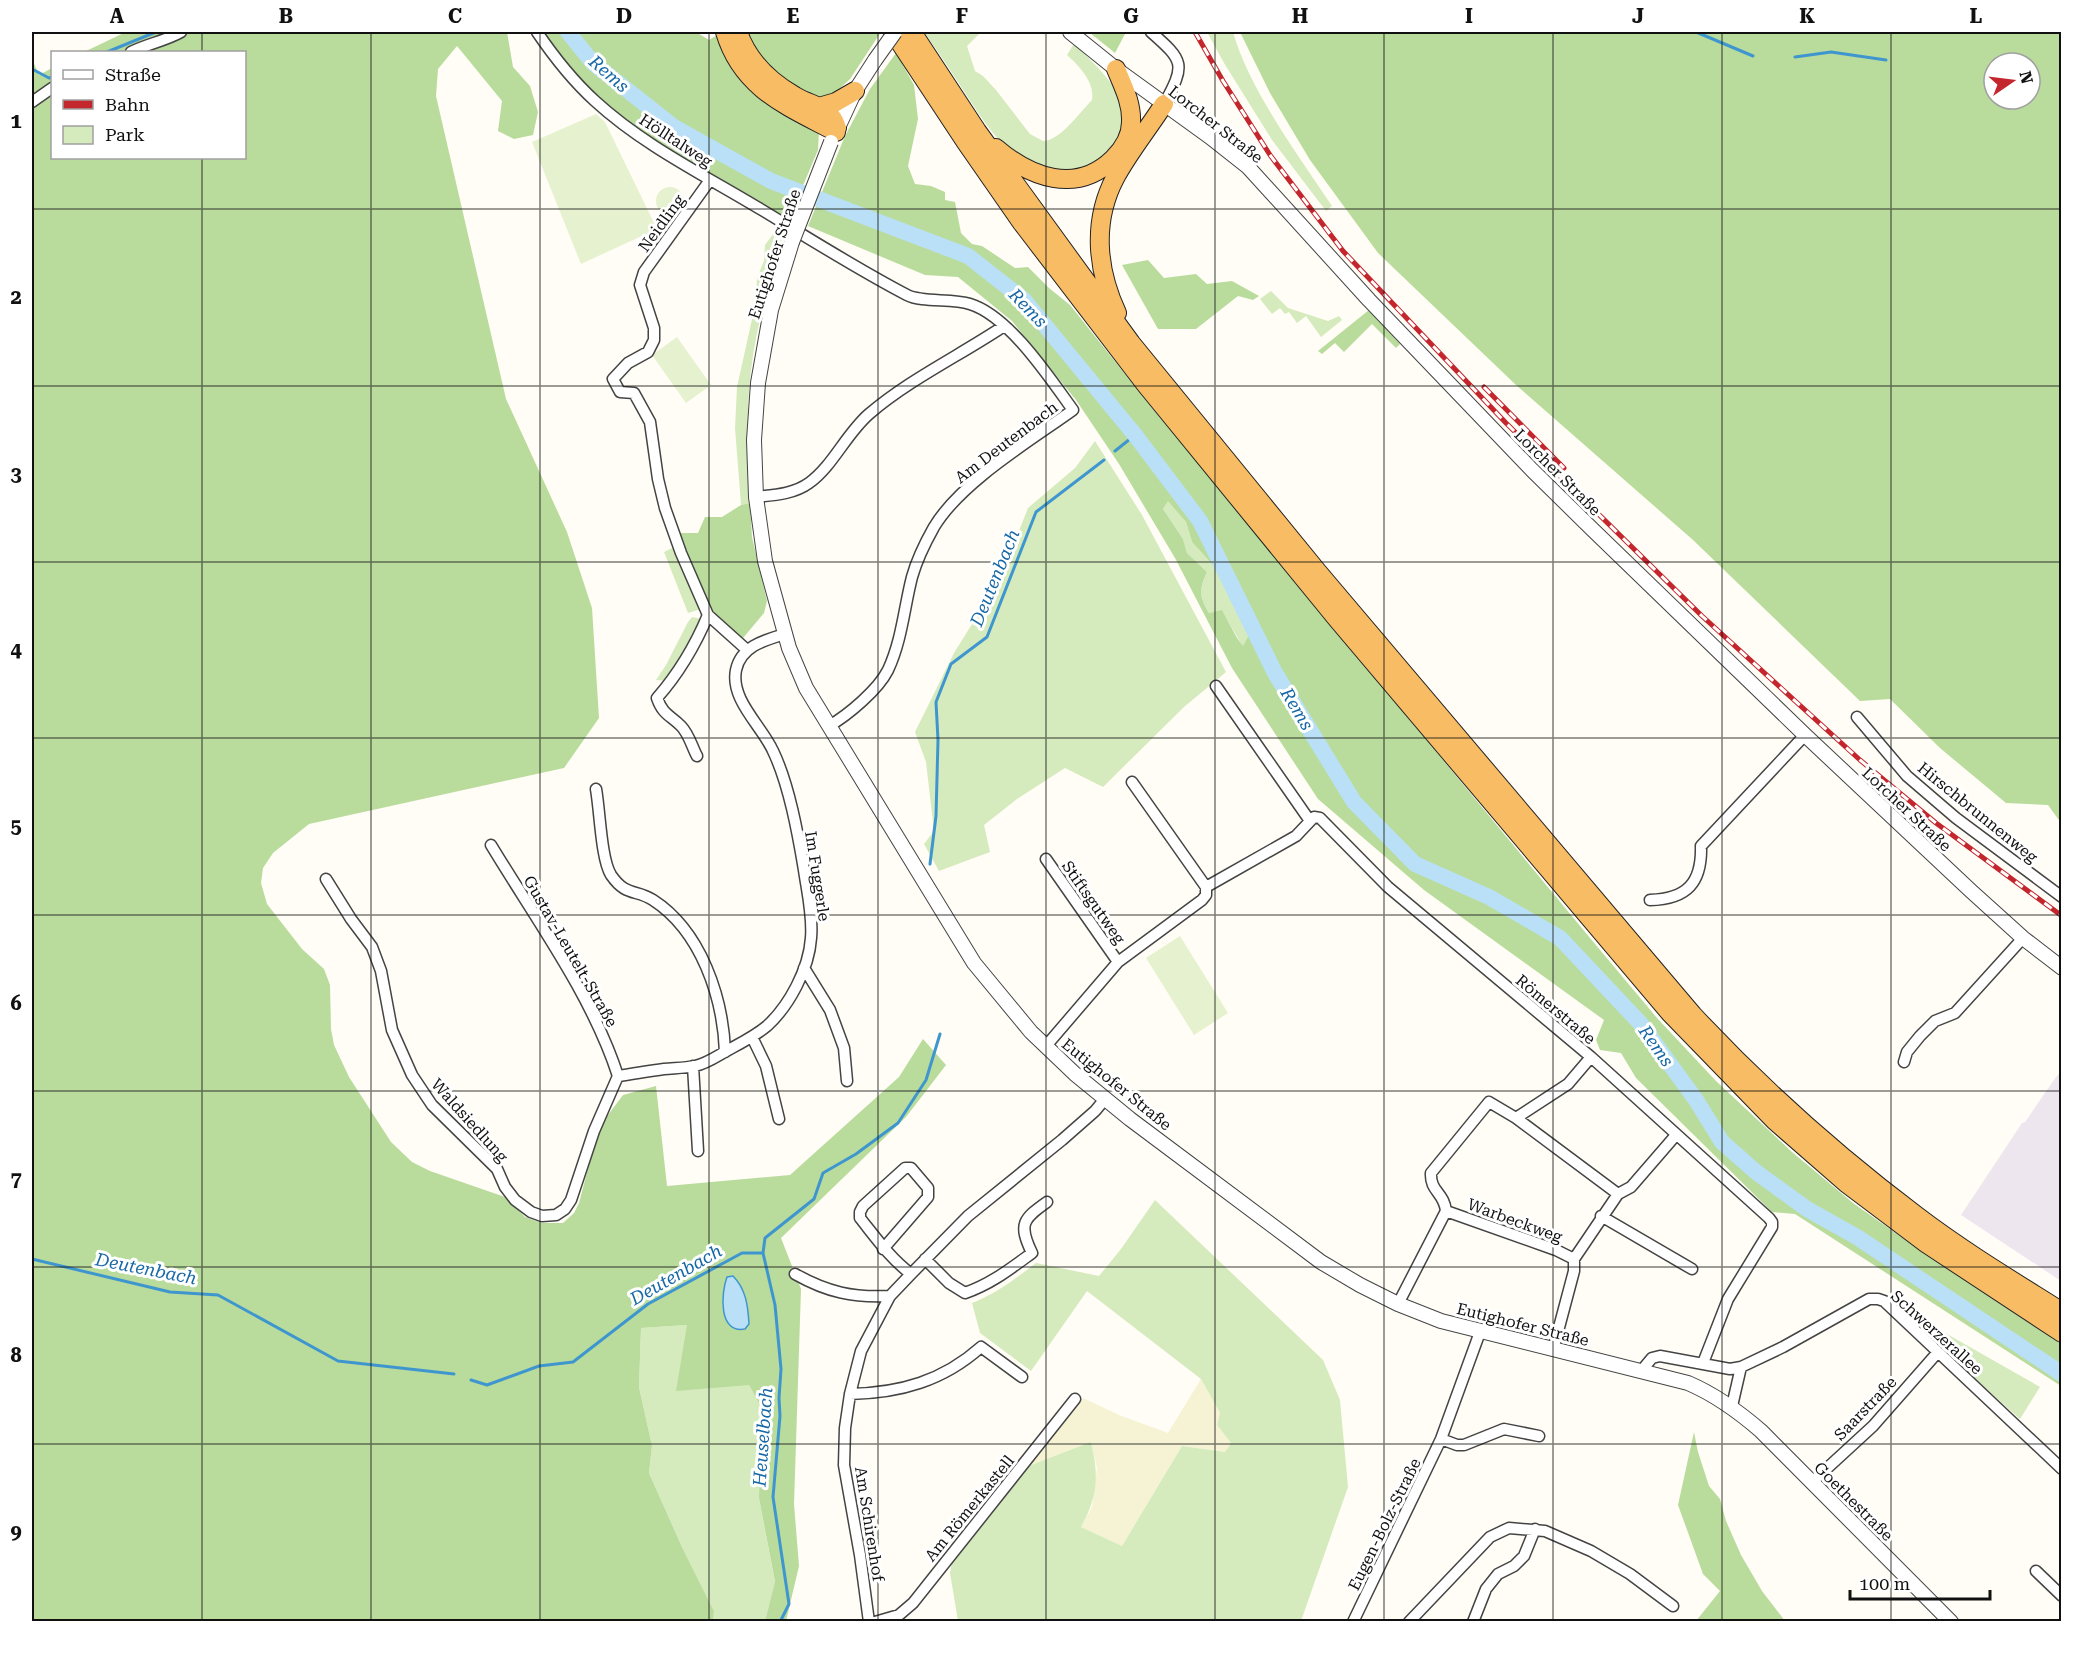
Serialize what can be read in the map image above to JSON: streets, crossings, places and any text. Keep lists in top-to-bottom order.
{
  "streets": {
    "street": [
      "Lorcher Straße",
      "Hölltalweg",
      "Neidling",
      "Eutighofer Straße",
      "Am Deutenbach",
      "Hirschbrunnenweg",
      "Im Fuggerle",
      "Stiftsgutweg",
      "Gustav-Leutelt-Straße",
      "Römerstraße",
      "Waldsiedlung",
      "Warbeckweg",
      "Schwerzerallee",
      "Saarstraße",
      "Goethestraße",
      "Am Römerkastell",
      "Am Schirenhof",
      "Eugen-Bolz-Straße"
    ]
  },
  "crossings": [
    ["Hölltalweg", "Neidling"],
    ["Hölltalweg", "Am Deutenbach"],
    ["Eutighofer Straße", "Am Deutenbach"],
    ["Eutighofer Straße", "Stiftsgutweg"],
    ["Eutighofer Straße", "Schwerzerallee"],
    ["Eutighofer Straße", "Goethestraße"],
    ["Eutighofer Straße", "Am Schirenhof"],
    ["Eutighofer Straße", "Eugen-Bolz-Straße"],
    ["Im Fuggerle", "Gustav-Leutelt-Straße"],
    ["Im Fuggerle", "Waldsiedlung"],
    ["Gustav-Leutelt-Straße", "Waldsiedlung"],
    ["Römerstraße", "Schwerzerallee"],
    ["Schwerzerallee", "Saarstraße"],
    ["Saarstraße", "Goethestraße"]
  ],
  "water": ["Rems", "Deutenbach", "Heuselbach"],
  "legend": ["Straße", "Bahn", "Park"],
  "scale_bar": "100 m",
  "north": "right",
  "grid": {
    "columns": [
      "A",
      "B",
      "C",
      "D",
      "E",
      "F",
      "G",
      "H",
      "I",
      "J",
      "K",
      "L"
    ],
    "rows": [
      "1",
      "2",
      "3",
      "4",
      "5",
      "6",
      "7",
      "8",
      "9"
    ]
  }
}
